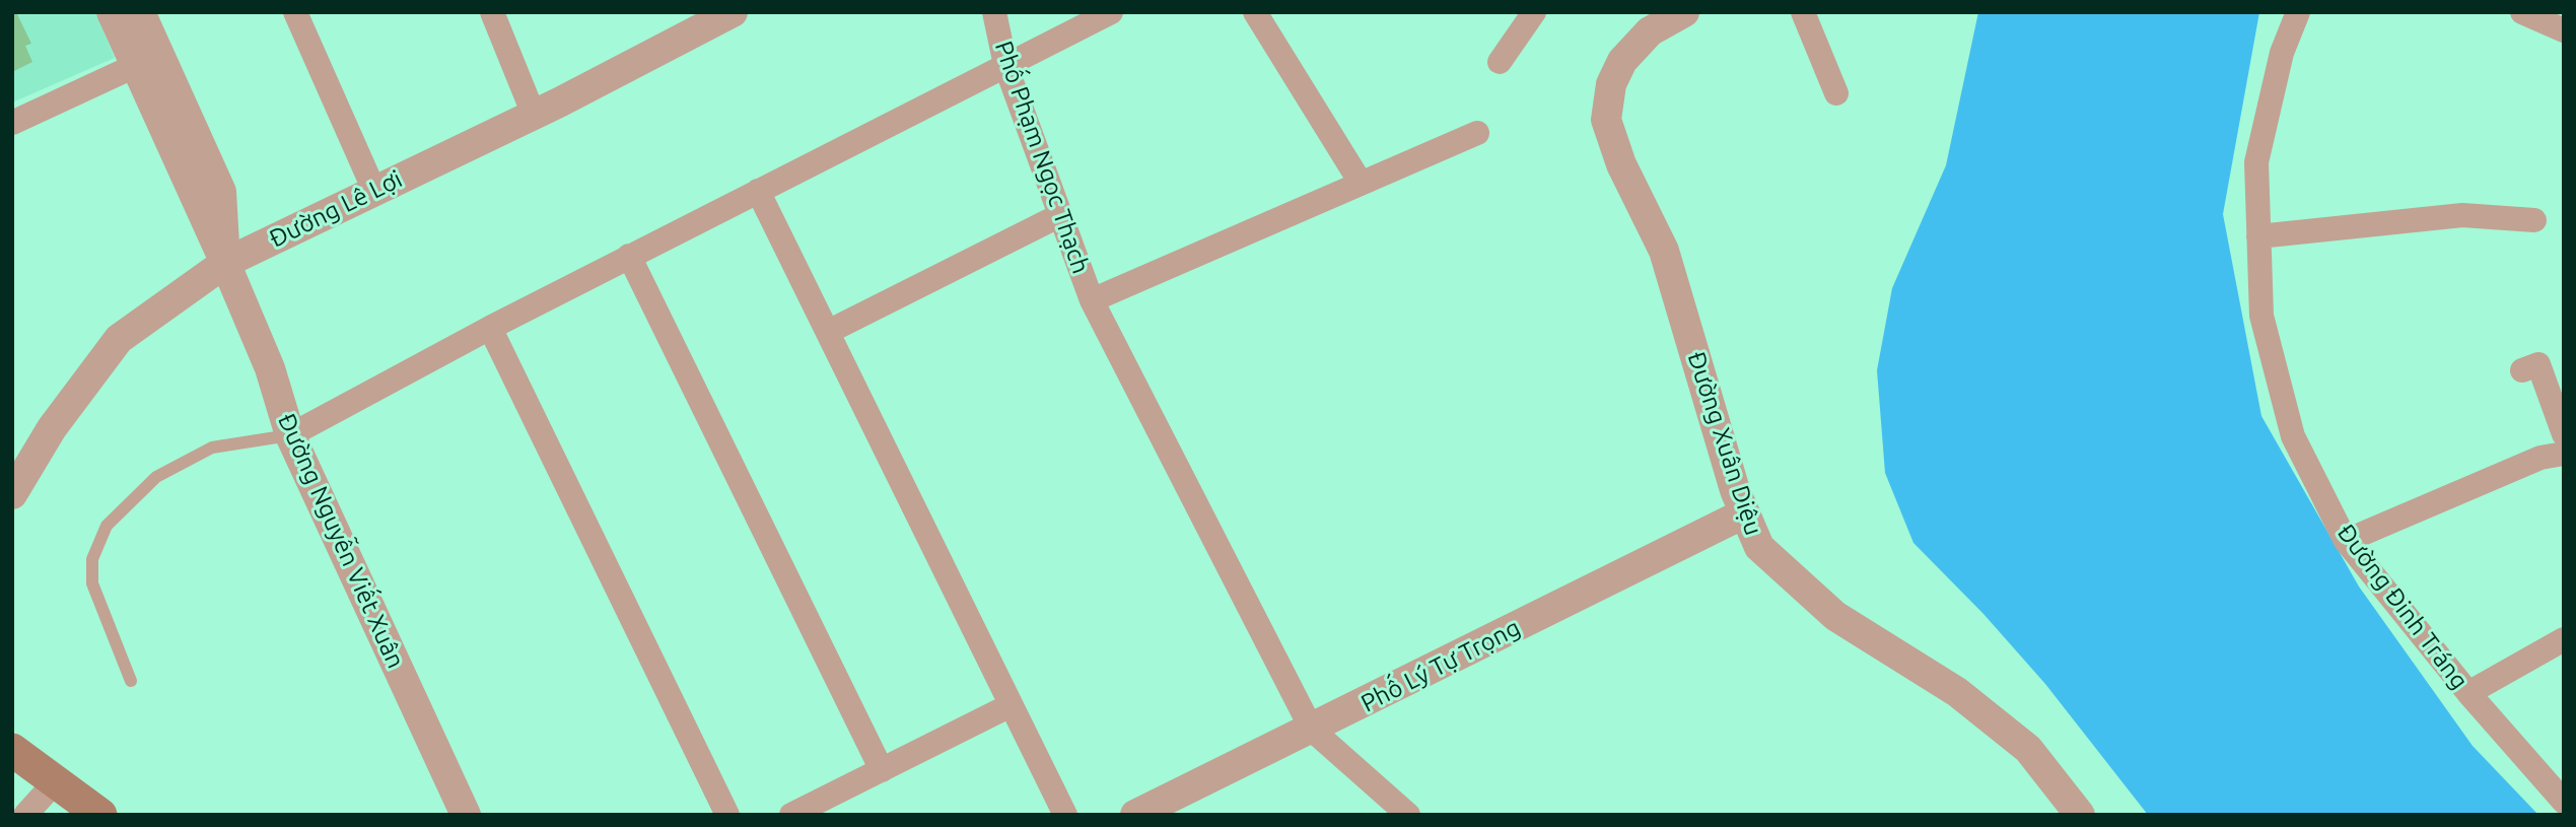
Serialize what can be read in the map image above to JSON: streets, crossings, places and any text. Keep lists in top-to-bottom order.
{
  "streets": {
    "street": [
      "Phố Phạm Ngọc Thạch",
      "Đường Lê Lợi",
      "Đường Xuân Diệu",
      "Đường Nguyễn Viết Xuân",
      "Đường Đinh Tráng",
      "Phố Lý Tự Trọng"
    ]
  },
  "crossings": [
    ["Phố Phạm Ngọc Thạch", "Phố Lý Tự Trọng"],
    ["Đường Lê Lợi", "Đường Nguyễn Viết Xuân"],
    ["Đường Xuân Diệu", "Phố Lý Tự Trọng"]
  ]
}
